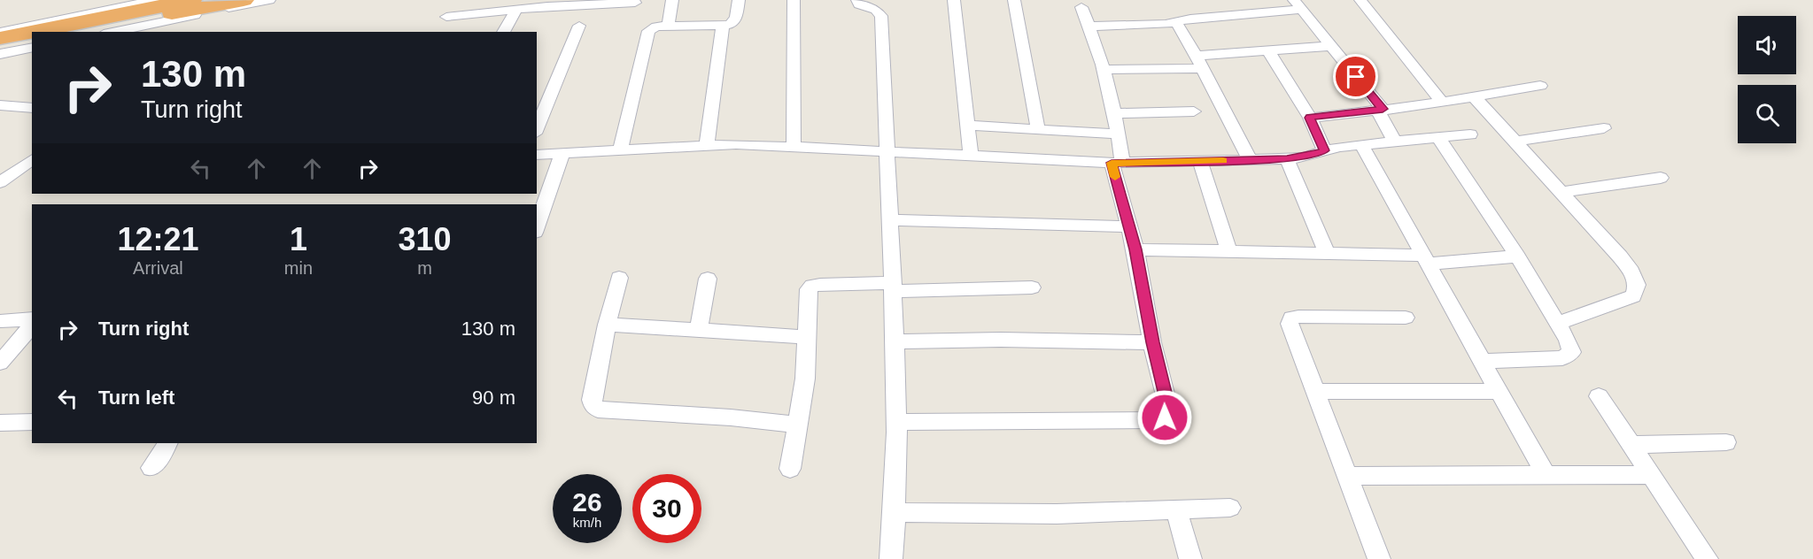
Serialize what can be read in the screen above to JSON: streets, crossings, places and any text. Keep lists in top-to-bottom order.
{
  "page": {
    "turn": ["130 m", "Turn right"],
    "eta": [
      "12:21",
      "Arrival",
      "1",
      "min",
      "310",
      "m"
    ],
    "list": [
      {
        "name": "Turn right",
        "value": "130 m"
      },
      {
        "name": "Turn left",
        "value": "90 m"
      }
    ],
    "speed": "26 km/h",
    "limit": "30"
  }
}
